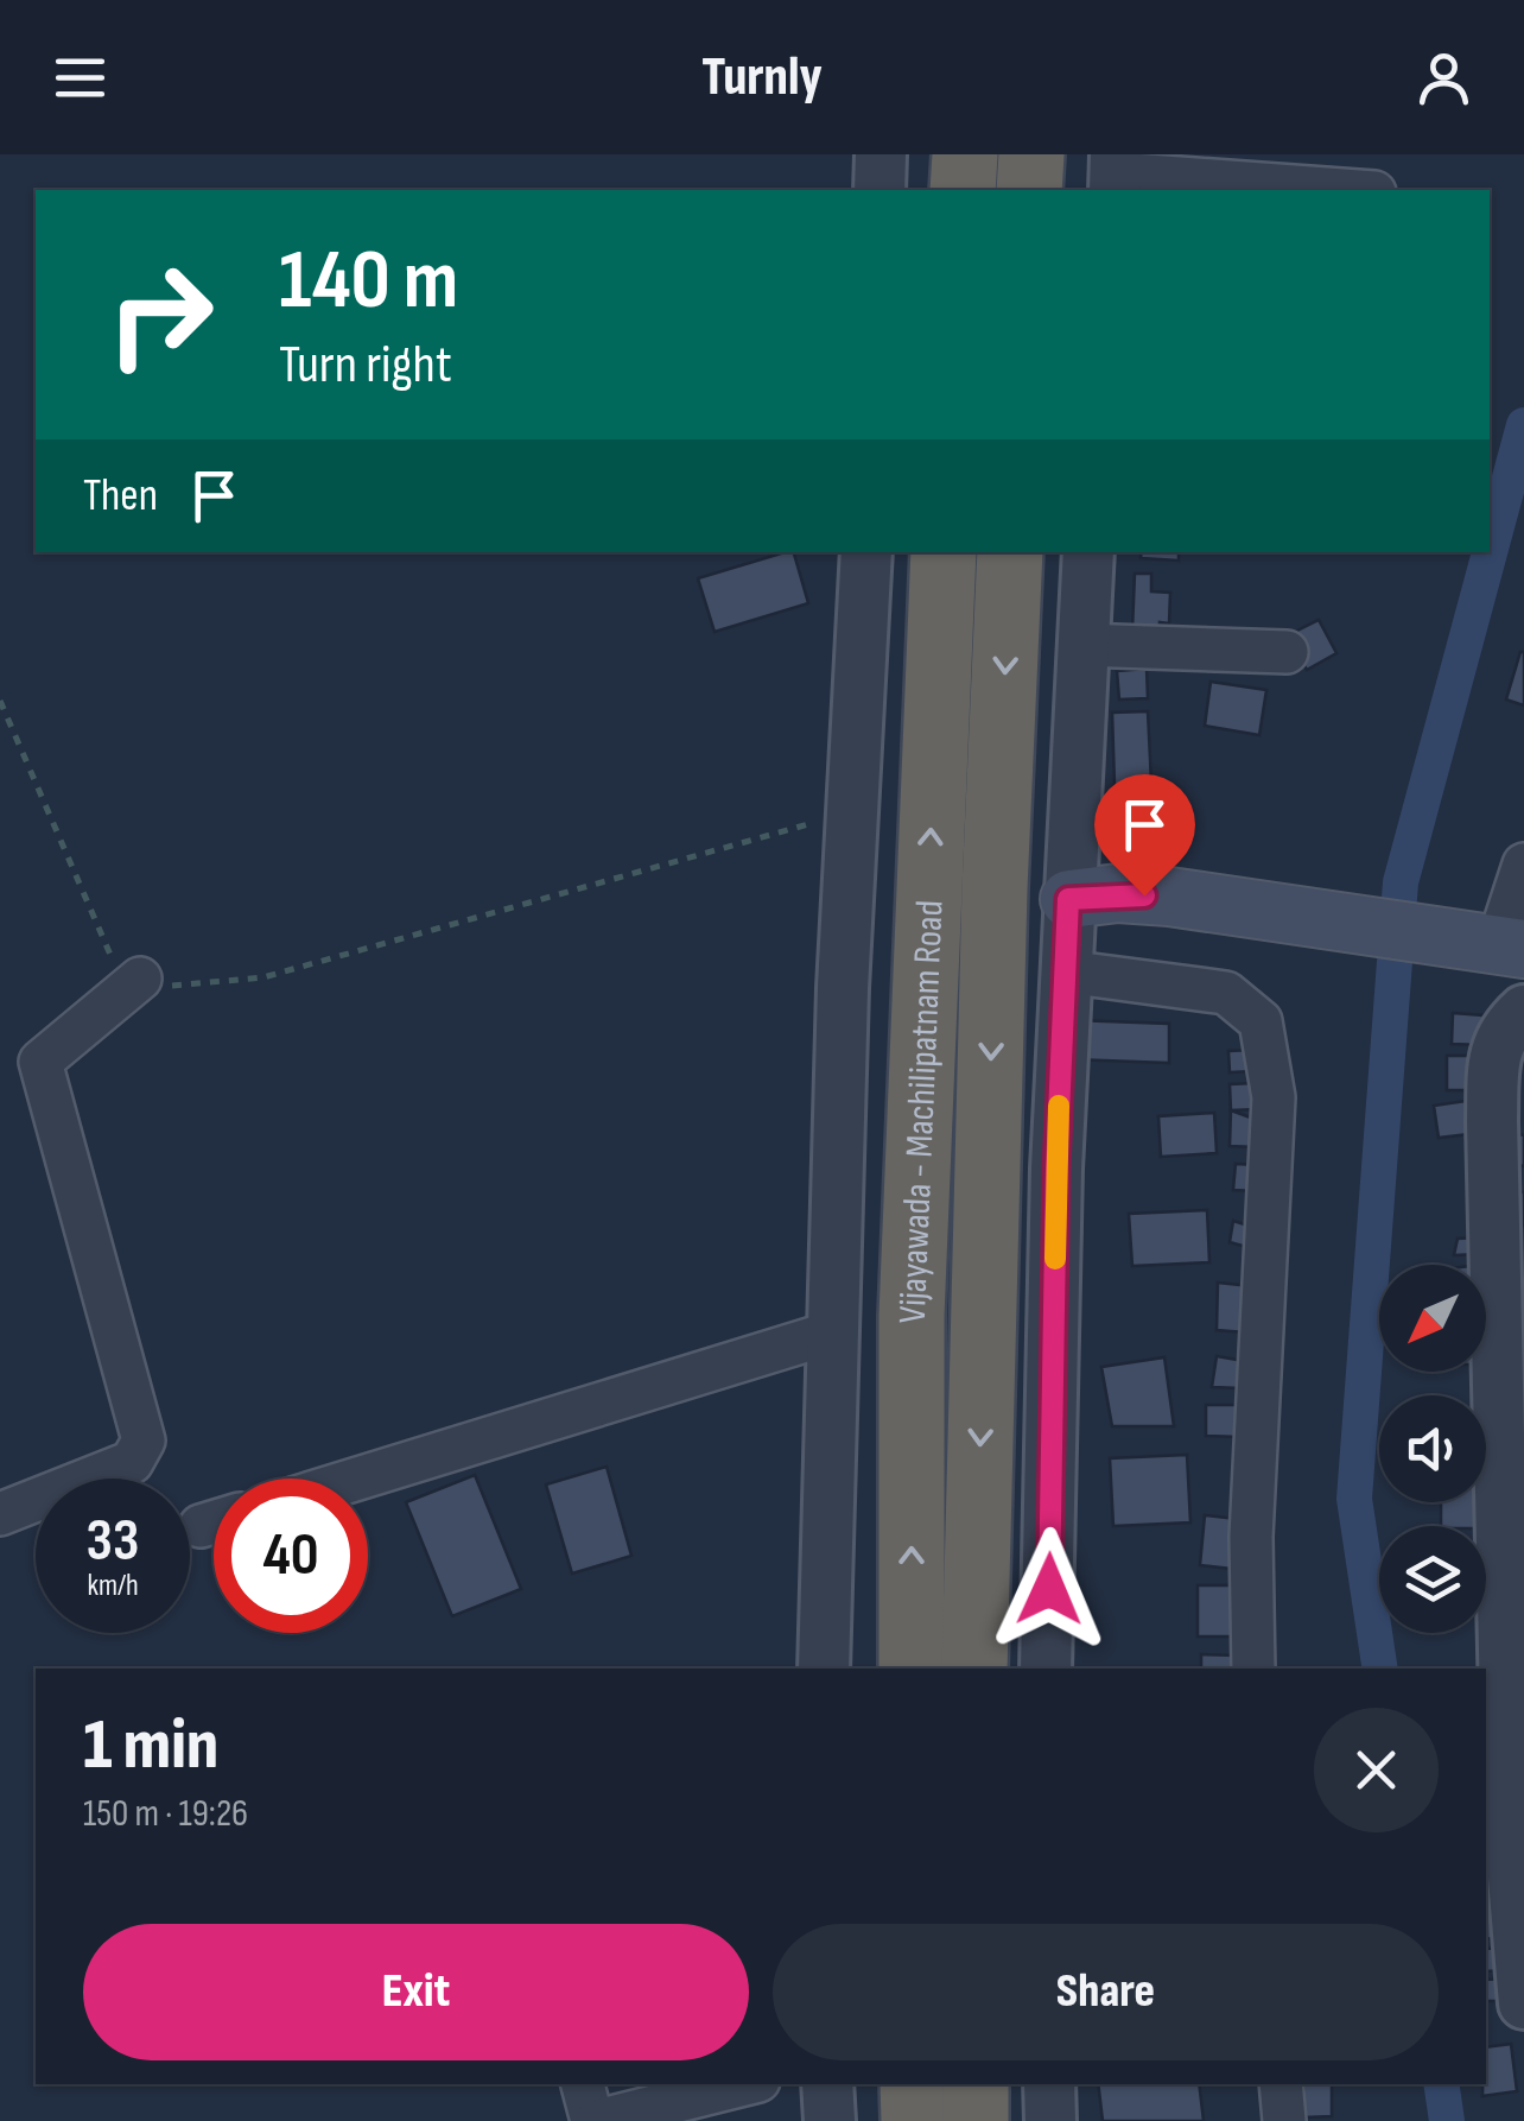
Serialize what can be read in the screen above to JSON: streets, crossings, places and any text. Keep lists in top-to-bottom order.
{
  "streets": {
    "highway": ["Vijayawada - Machilipatnam Road"]
  },
  "north": "bottom left",
  "page": {
    "header": "Turnly",
    "turn": ["140 m", "Turn right"],
    "then": "Then",
    "speed": "33 km/h",
    "limit": "40",
    "heading": ["1 min", "150 m · 19:26"],
    "buttons": ["Exit", "Share"]
  }
}
